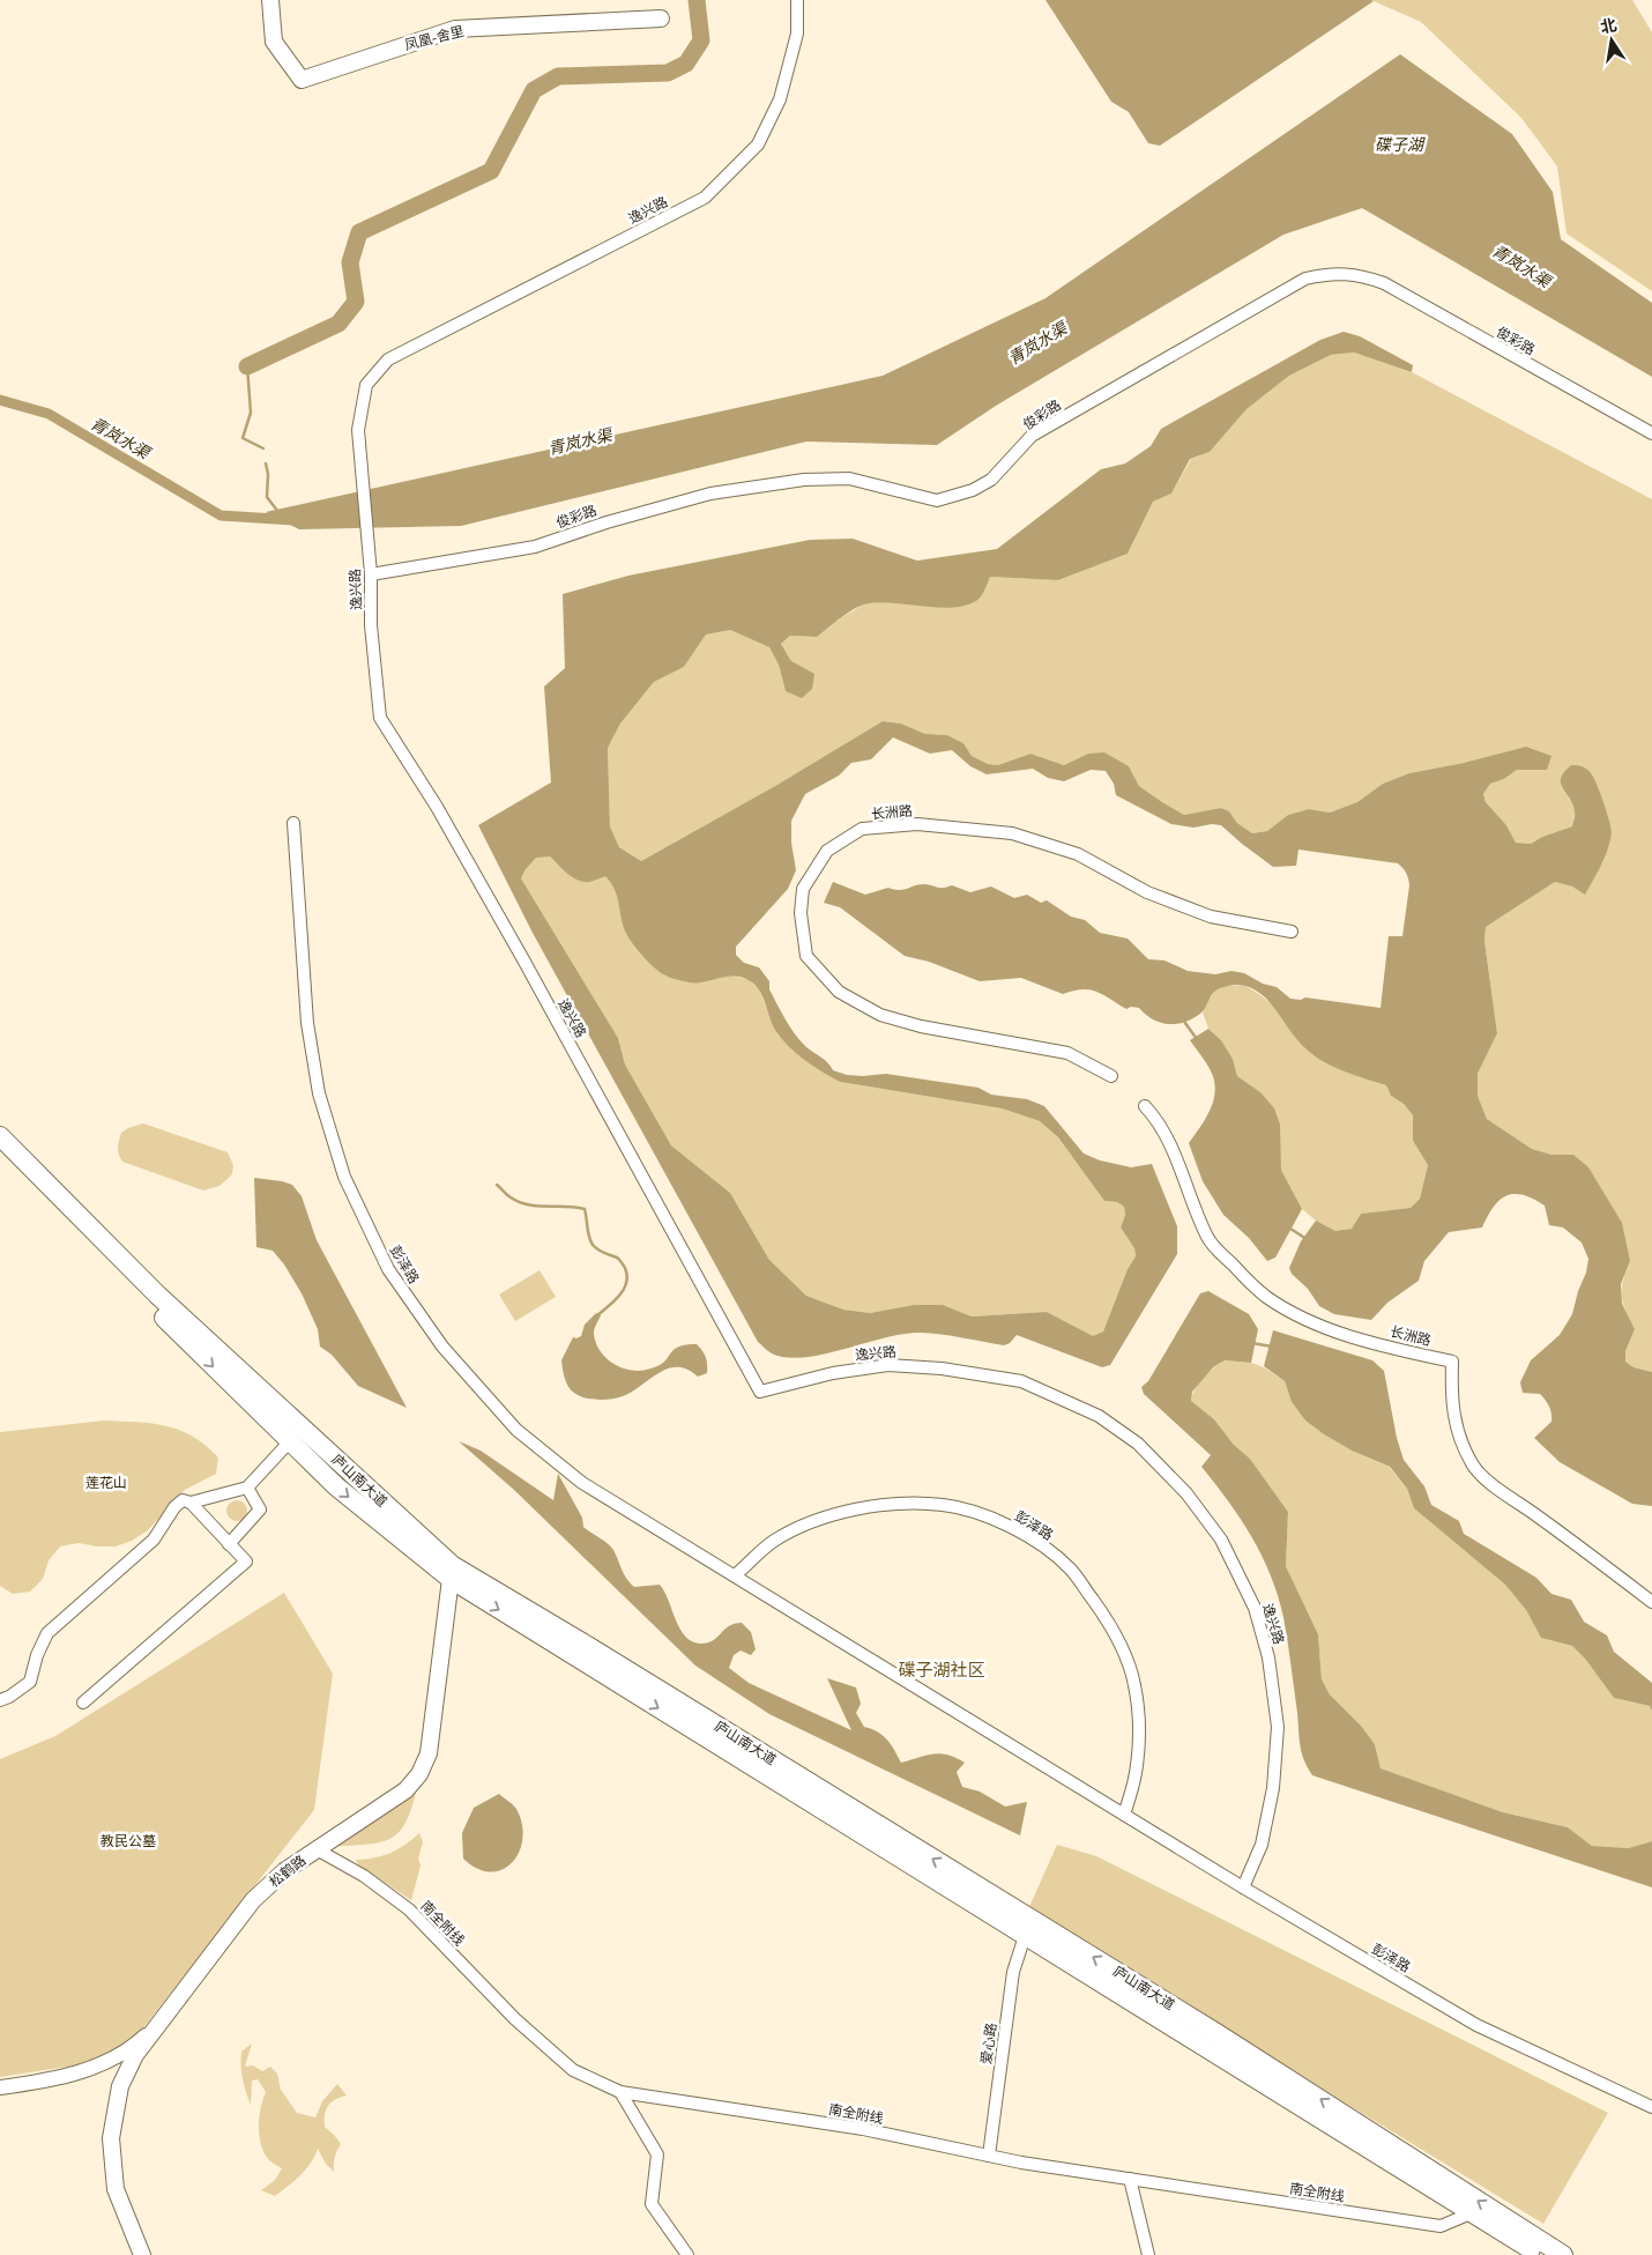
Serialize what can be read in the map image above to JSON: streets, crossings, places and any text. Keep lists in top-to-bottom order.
{
  "streets": {
    "highway": ["庐山南大道"],
    "main road": ["凤凰-舍里", "松鹤路"],
    "street": [
      "逸兴路",
      "俊彩路",
      "长洲路",
      "彭泽路",
      "南全附线",
      "爱心路"
    ]
  },
  "crossings": [
    ["逸兴路", "俊彩路"],
    ["逸兴路", "彭泽路"],
    ["庐山南大道", "松鹤路"],
    ["庐山南大道", "南全附线"],
    ["庐山南大道", "爱心路"],
    ["松鹤路", "南全附线"],
    ["南全附线", "爱心路"]
  ],
  "districts": ["碟子湖社区"],
  "water": ["碟子湖", "青岚水渠"],
  "parks": ["莲花山", "教民公墓"],
  "north": "top"
}
